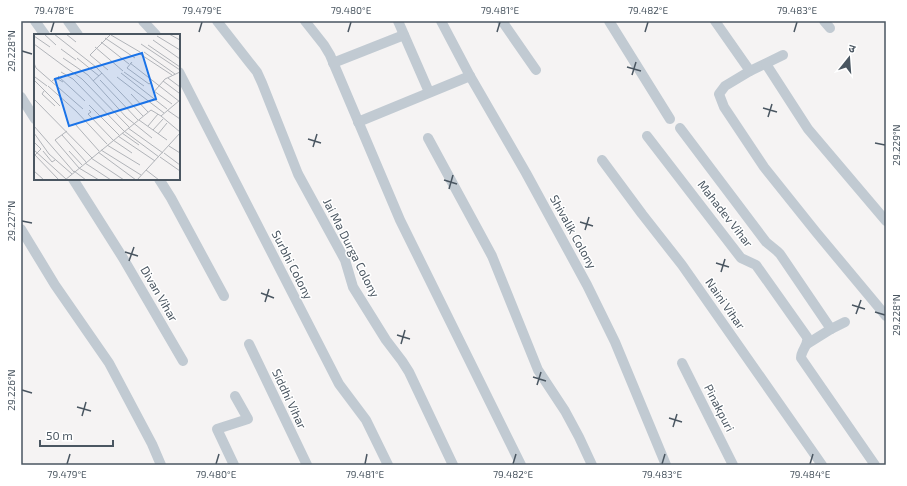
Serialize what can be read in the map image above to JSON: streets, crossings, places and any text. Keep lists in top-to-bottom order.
{
  "streets": {
    "street": [
      "Mahadev Vihar",
      "Shivalik Colony",
      "Jai Ma Durga Colony",
      "Surbhi Colony",
      "Divan Vihar",
      "Naini Vihar",
      "Siddhi Vihar",
      "Pinakpuri"
    ]
  },
  "scale_bar": "50 m",
  "north": "top",
  "coordinates": [
    "79.478°E",
    "79.479°E",
    "79.480°E",
    "79.481°E",
    "79.482°E",
    "79.483°E",
    "29.228°N",
    "29.229°N",
    "29.227°N",
    "29.226°N",
    "79.484°E"
  ]
}
